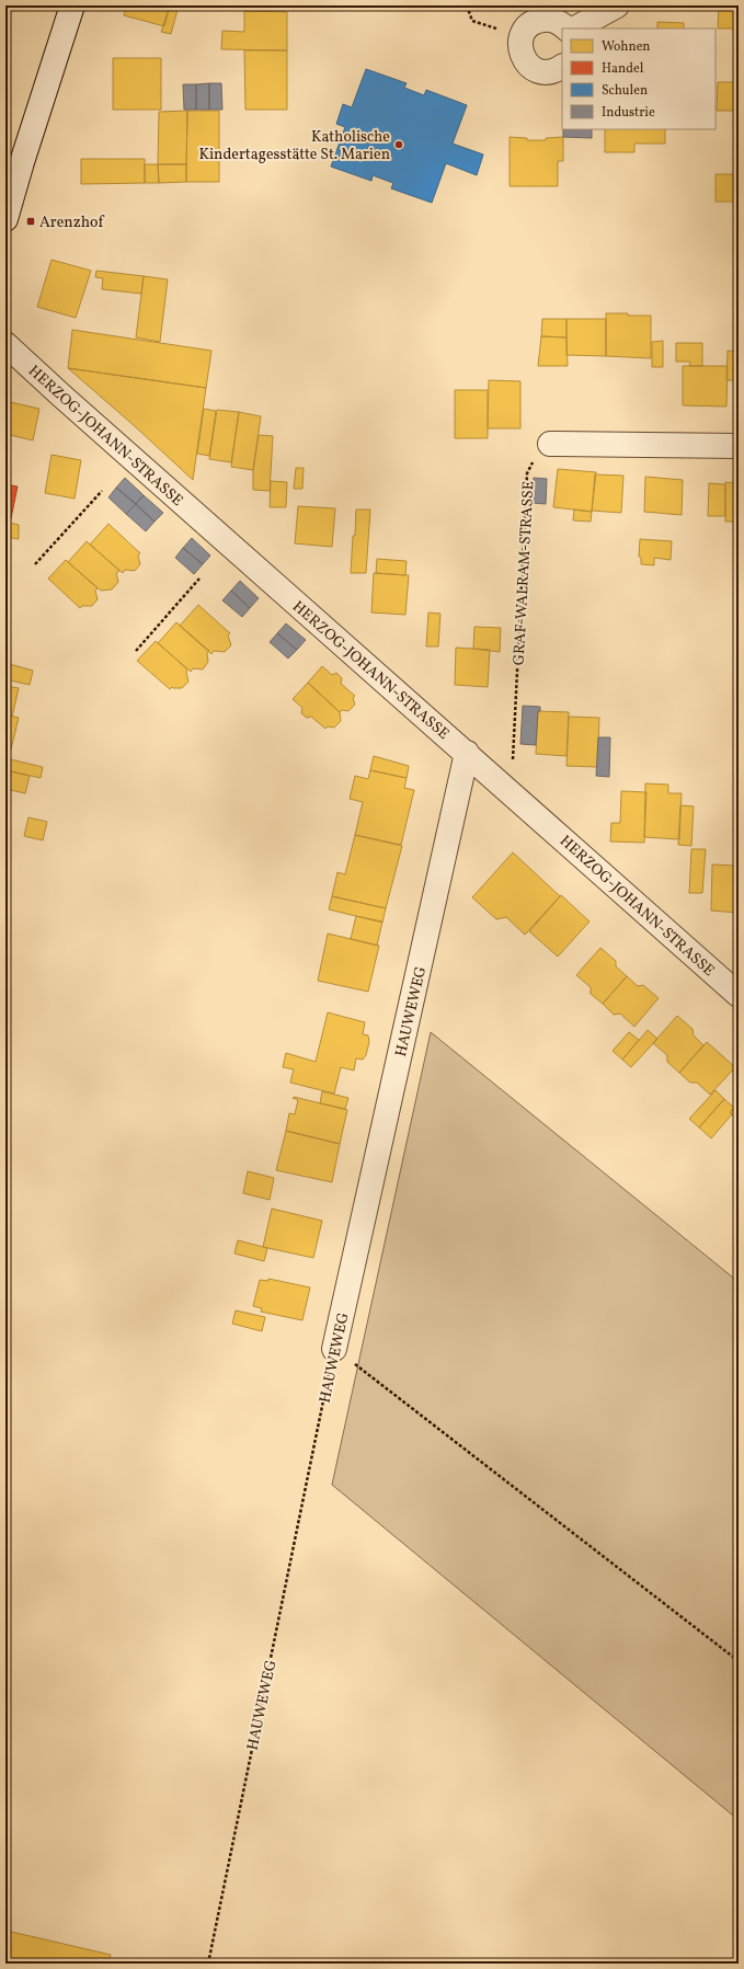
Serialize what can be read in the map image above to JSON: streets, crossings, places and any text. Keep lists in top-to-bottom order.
{
  "streets": {
    "street": ["HERZOG-JOHANN-STRASSE", "HAUWEWEG"],
    "path": ["GRAF-WALRAM-STRASSE"]
  },
  "crossings": [
    ["HERZOG-JOHANN-STRASSE", "GRAF-WALRAM-STRASSE"],
    ["HERZOG-JOHANN-STRASSE", "HAUWEWEG"]
  ],
  "places": {
    "other": ["Katholische Kindertagesstätte St. Marien"],
    "transit": ["Arenzhof"]
  },
  "legend": [
    "Wohnen",
    "Handel",
    "Schulen",
    "Industrie"
  ]
}
